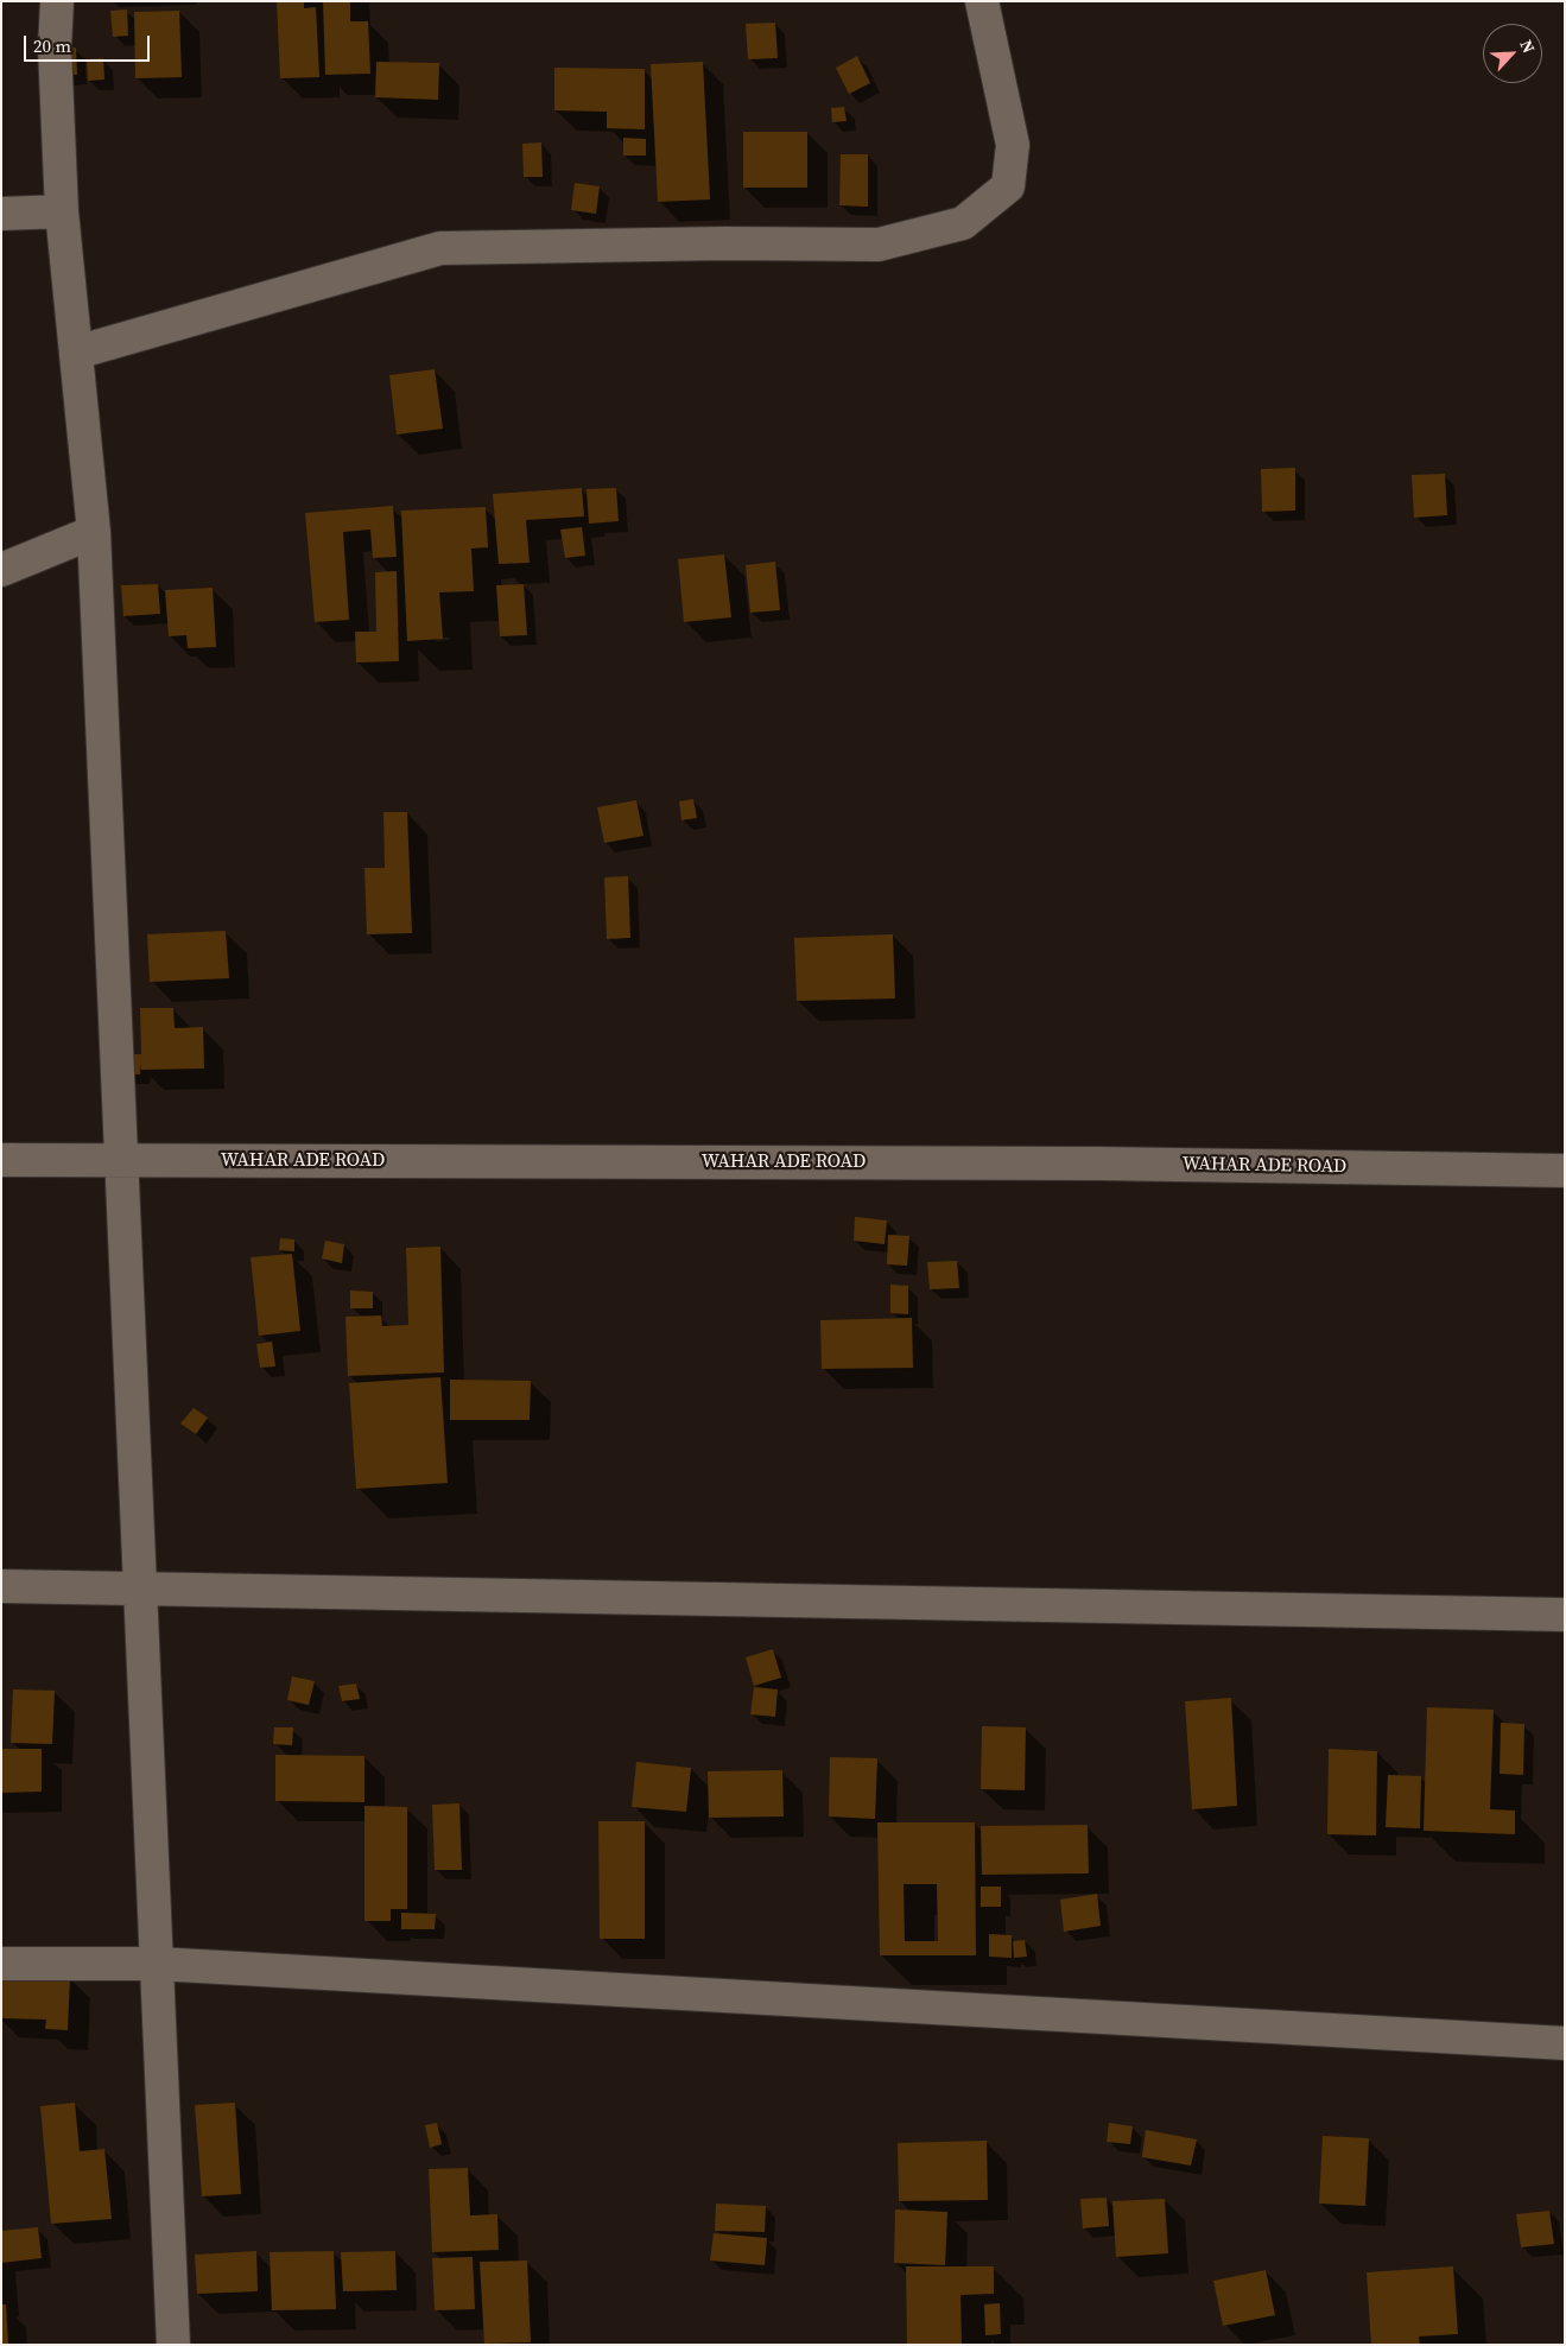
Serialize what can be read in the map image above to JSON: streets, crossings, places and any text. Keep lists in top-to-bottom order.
{
  "streets": {
    "street": ["WAHAR ADE ROAD"]
  },
  "scale_bar": "20 m",
  "north": "top right"
}
